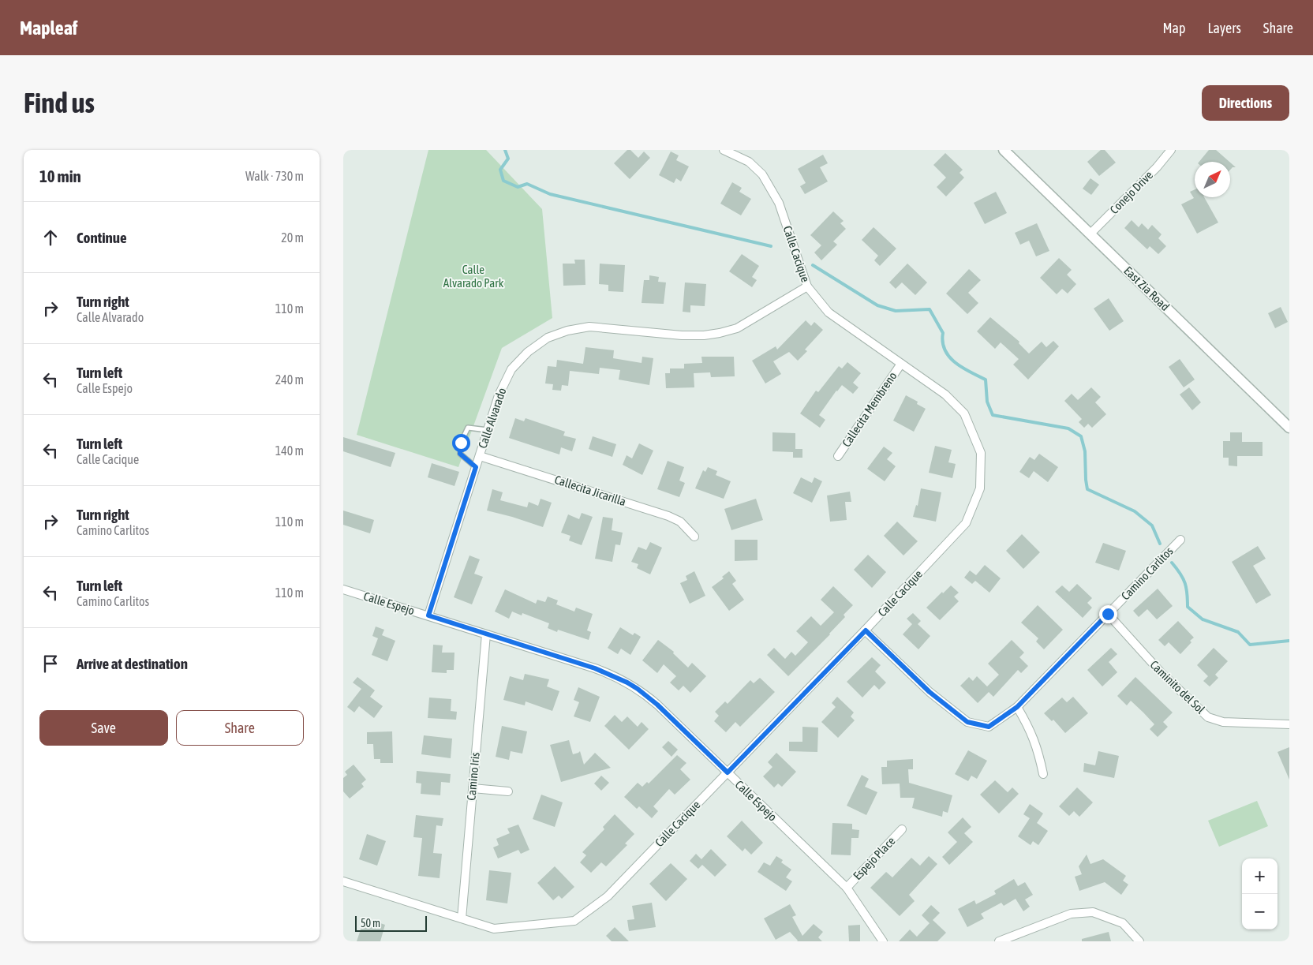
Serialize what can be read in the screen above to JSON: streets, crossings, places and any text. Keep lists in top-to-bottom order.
{
  "streets": {
    "street": [
      "Conejo Drive",
      "Calle Cacique",
      "East Zia Road",
      "Callecita Membreno",
      "Calle Alvarado",
      "Callecita Jicarilla",
      "Camino Carlitos",
      "Calle Espejo",
      "Caminito del Sol",
      "Camino Iris",
      "Espejo Place"
    ]
  },
  "crossings": [
    ["Conejo Drive", "East Zia Road"],
    ["Calle Cacique", "Callecita Membreno"],
    ["Calle Cacique", "Calle Alvarado"],
    ["Calle Cacique", "Camino Carlitos"],
    ["Calle Cacique", "Calle Espejo"],
    ["Calle Cacique", "Camino Iris"],
    ["Calle Alvarado", "Callecita Jicarilla"],
    ["Calle Alvarado", "Calle Espejo"],
    ["Camino Carlitos", "Caminito del Sol"],
    ["Calle Espejo", "Camino Iris"],
    ["Calle Espejo", "Espejo Place"]
  ],
  "parks": ["Calle Alvarado Park"],
  "scale_bar": "50 m",
  "north": "top right",
  "page": {
    "header": "Mapleaf",
    "nav": ["Map", "Layers", "Share"],
    "buttons": [
      "Directions",
      ["Save", "Share"]
    ],
    "title": "Find us",
    "heading": ["10 min", "Walk · 730 m"],
    "list": [
      ["Continue", "20 m"],
      ["Turn right", "Calle Alvarado", "110 m"],
      ["Turn left", "Calle Espejo", "240 m"],
      ["Turn left", "Calle Cacique", "140 m"],
      ["Turn right", "Camino Carlitos", "110 m"],
      ["Turn left", "Camino Carlitos", "110 m"],
      "Arrive at destination"
    ],
    "map_buttons": ["+", "−"],
    "scale": "50 m"
  }
}
